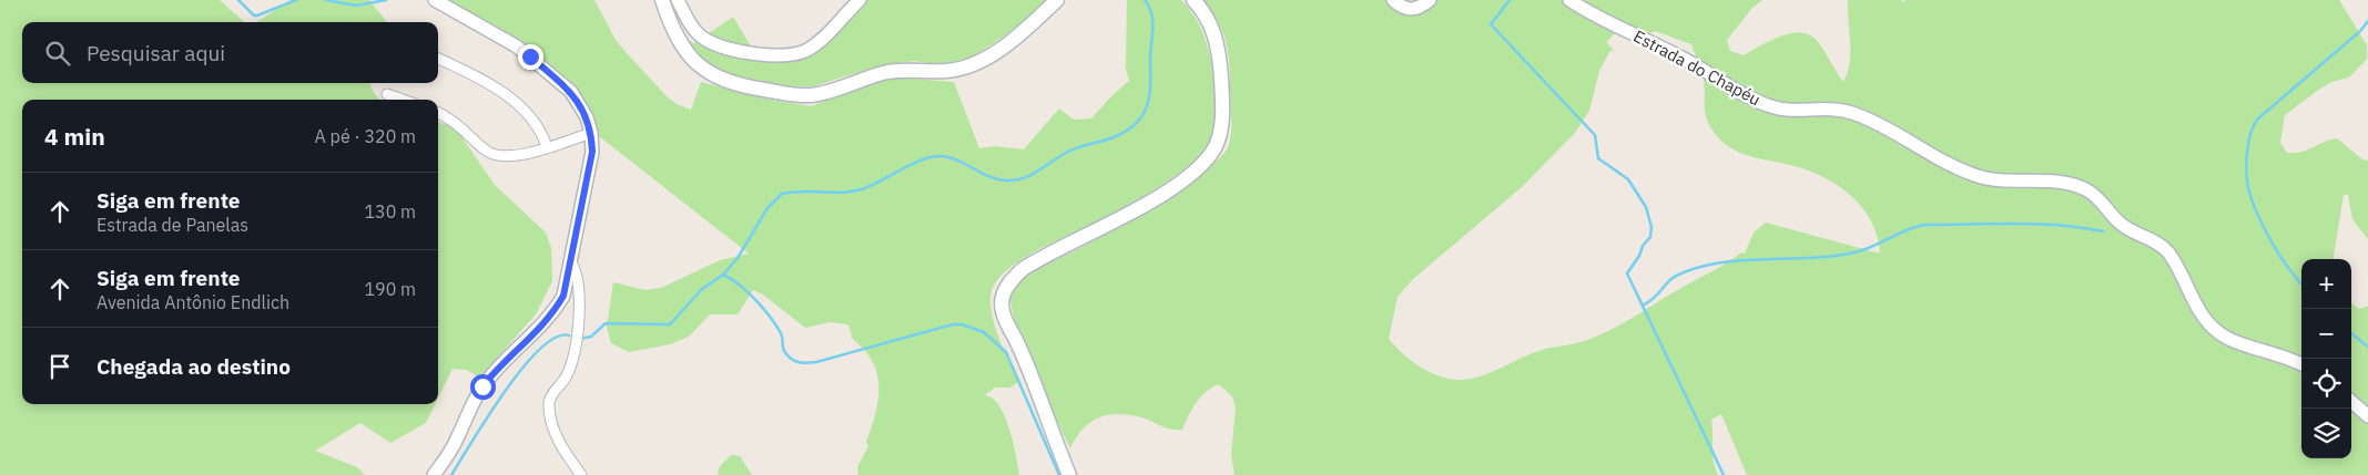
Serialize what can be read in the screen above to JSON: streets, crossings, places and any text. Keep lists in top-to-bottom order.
{
  "streets": {
    "street": ["Estrada do Chapéu"]
  },
  "page": {
    "search": "Pesquisar aqui",
    "heading": ["4 min", "A pé · 320 m"],
    "list": [
      ["Siga em frente", "Estrada de Panelas", "130 m"],
      ["Siga em frente", "Avenida Antônio Endlich", "190 m"],
      "Chegada ao destino"
    ],
    "map_buttons": ["+", "−"]
  }
}
